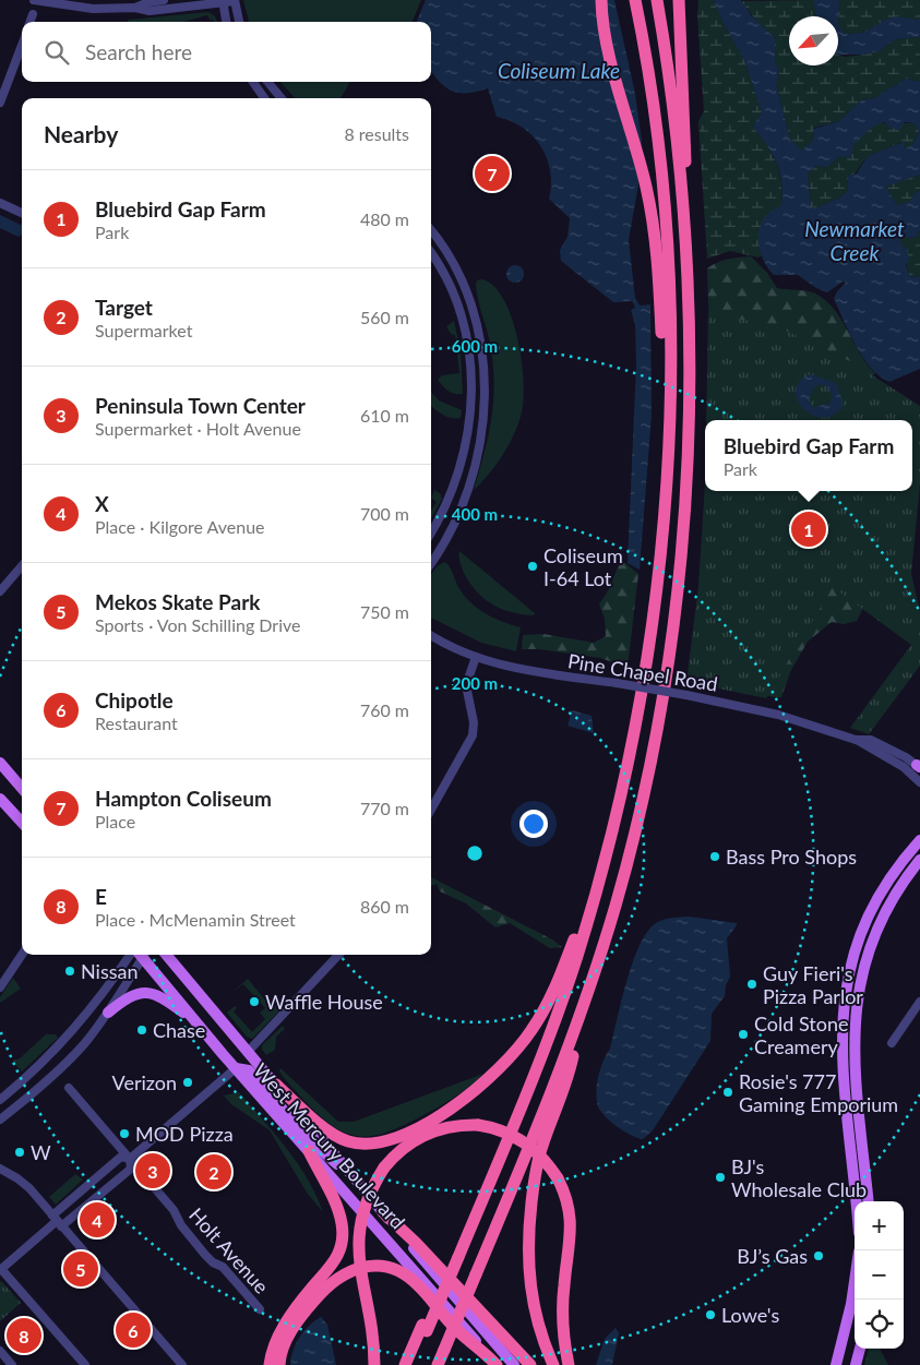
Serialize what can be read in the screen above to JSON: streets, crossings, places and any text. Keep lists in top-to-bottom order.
{
  "streets": {
    "highway": ["West Mercury Boulevard"],
    "street": ["Pine Chapel Road", "Holt Avenue"]
  },
  "water": ["Coliseum Lake", "Newmarket Creek"],
  "places": [
    "Coliseum I-64 Lot",
    "Bass Pro Shops",
    "Nissan",
    "Guy Fieri's Pizza Parlor",
    "Waffle House",
    "Chase",
    "Cold Stone Creamery",
    "Verizon",
    "Rosie's 777 Gaming Emporium",
    "MOD Pizza",
    "W",
    "BJ's Wholesale Club",
    "BJ’s Gas",
    "Lowe's"
  ],
  "north": "bottom left",
  "page": {
    "search": "Search here",
    "heading": ["Nearby", "8 results"],
    "pins": [
      "7",
      "1",
      "3",
      "2",
      "4",
      "5",
      "6",
      "8"
    ],
    "list": [
      {
        "mark": "1",
        "name": "Bluebird Gap Farm",
        "note": "Park",
        "value": "480 m"
      },
      {
        "mark": "2",
        "name": "Target",
        "note": "Supermarket",
        "value": "560 m"
      },
      {
        "mark": "3",
        "name": "Peninsula Town Center",
        "note": "Supermarket · Holt Avenue",
        "value": "610 m"
      },
      {
        "mark": "4",
        "name": "X",
        "note": "Place · Kilgore Avenue",
        "value": "700 m"
      },
      {
        "mark": "5",
        "name": "Mekos Skate Park",
        "note": "Sports · Von Schilling Drive",
        "value": "750 m"
      },
      {
        "mark": "6",
        "name": "Chipotle",
        "note": "Restaurant",
        "value": "760 m"
      },
      {
        "mark": "7",
        "name": "Hampton Coliseum",
        "note": "Place",
        "value": "770 m"
      },
      {
        "mark": "8",
        "name": "E",
        "note": "Place · McMenamin Street",
        "value": "860 m"
      }
    ],
    "popup": ["Bluebird Gap Farm", "Park"],
    "map_buttons": ["+", "−"]
  },
  "rings": ["600 m", "400 m", "200 m"]
}
